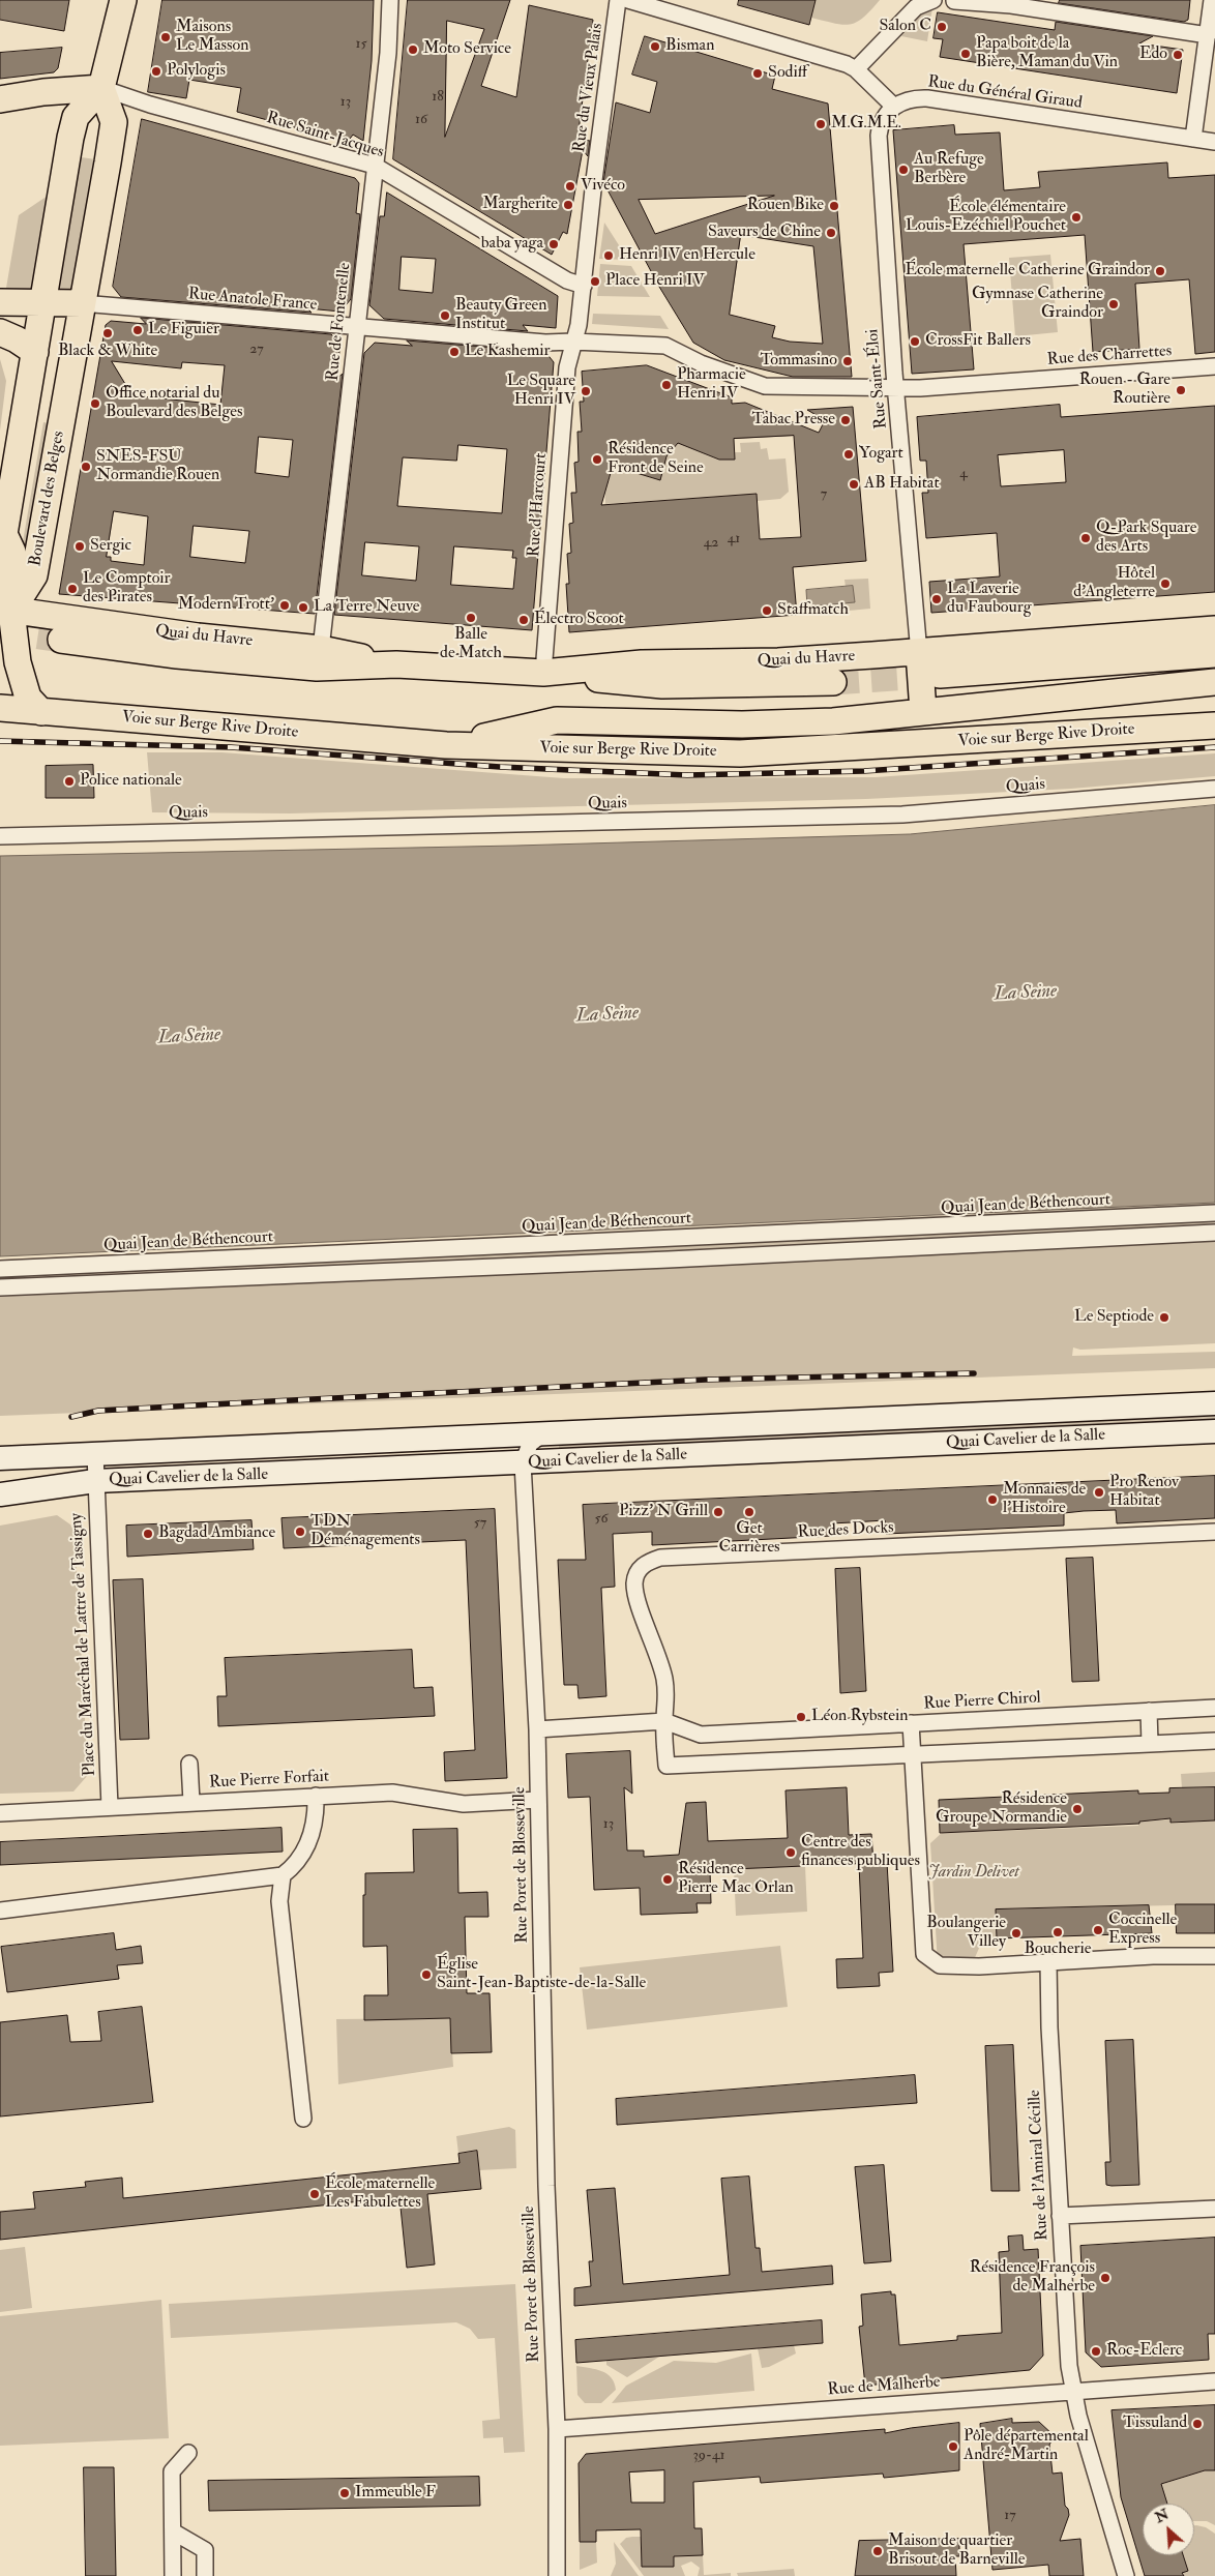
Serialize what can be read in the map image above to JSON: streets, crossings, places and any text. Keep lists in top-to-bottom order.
{
  "streets": {
    "main road": [
      "Boulevard des Belges",
      "Quai du Havre",
      "Voie sur Berge Rive Droite",
      "Quai Cavelier de la Salle"
    ],
    "street": [
      "Rue du Vieux Palais",
      "Rue du Général Giraud",
      "Rue Saint-Jacques",
      "Rue Anatole France",
      "Rue de Fontenelle",
      "Rue des Charrettes",
      "Rue Saint-Éloi",
      "Rue d'Harcourt",
      "Quais",
      "Quai Jean de Béthencourt",
      "Rue des Docks",
      "Place du Maréchal de Lattre de Tassigny",
      "Rue Pierre Chirol",
      "Rue Pierre Forfait",
      "Rue Poret de Blosseville",
      "Rue de l'Amiral Cécille",
      "Rue de Malherbe"
    ]
  },
  "crossings": [
    ["Rue du Vieux Palais", "Rue Saint-Jacques"],
    ["Rue du Général Giraud", "Rue Saint-Éloi"],
    ["Rue Saint-Jacques", "Rue de Fontenelle"],
    ["Rue Saint-Jacques", "Boulevard des Belges"],
    ["Rue Anatole France", "Rue de Fontenelle"],
    ["Rue Anatole France", "Rue des Charrettes"],
    ["Rue Anatole France", "Boulevard des Belges"],
    ["Rue Anatole France", "Rue d'Harcourt"],
    ["Rue de Fontenelle", "Quai du Havre"],
    ["Rue des Charrettes", "Rue Saint-Éloi"],
    ["Rue des Charrettes", "Rue d'Harcourt"],
    ["Rue Saint-Éloi", "Quai du Havre"],
    ["Boulevard des Belges", "Quai du Havre"],
    ["Rue d'Harcourt", "Quai du Havre"],
    ["Quai Cavelier de la Salle", "Place du Maréchal de Lattre de Tassigny"],
    ["Quai Cavelier de la Salle", "Rue Poret de Blosseville"],
    ["Rue des Docks", "Rue Pierre Chirol"],
    ["Place du Maréchal de Lattre de Tassigny", "Rue Pierre Forfait"],
    ["Rue Pierre Chirol", "Rue Poret de Blosseville"],
    ["Rue Pierre Forfait", "Rue Poret de Blosseville"],
    ["Rue Poret de Blosseville", "Rue de Malherbe"],
    ["Rue de l'Amiral Cécille", "Rue de Malherbe"]
  ],
  "water": ["La Seine"],
  "parks": ["Jardin Delivet"],
  "places": [
    "Salon C",
    "Maisons Le Masson",
    "Bisman",
    "Moto Service",
    "Papa boit de la Bière, Maman du Vin",
    "Edo",
    "Polylogis",
    "Sodiff",
    "M.G.M.E.",
    "Au Refuge Berbère",
    "Vivéco",
    "Margherite",
    "Rouen Bike",
    "École élémentaire Louis-Ezéchiel Pouchet",
    "Saveurs de Chine",
    "baba yaga",
    "Henri IV en Hercule",
    "École maternelle Catherine Graindor",
    "Place Henri IV",
    "Gymnase Catherine Graindor",
    "Beauty Green Institut",
    "Le Figuier",
    "Black & White",
    "CrossFit Ballers",
    "Le Kashemir",
    "Tommasino",
    "Pharmacie Henri IV",
    "Rouen - Gare Routière",
    "Le Square Henri IV",
    "Office notarial du Boulevard des Belges",
    "Tabac Presse",
    "Yogart",
    "Résidence Front de Seine",
    "SNES-FSU Normandie Rouen",
    "AB Habitat",
    "Q-Park Square des Arts",
    "Sergic",
    "Hôtel d'Angleterre",
    "Le Comptoir des Pirates",
    "La Laverie du Faubourg",
    "Modern Trott'",
    "La Terre Neuve",
    "Staffmatch",
    "Balle de Match",
    "Électro Scoot",
    "Police nationale",
    "Le Septiode",
    "Pro Renov Habitat",
    "Monnaies de l’Histoire",
    "Pizz' N Grill",
    "Get Carrières",
    "TDN Déménagements",
    "Bagdad Ambiance",
    "Léon Rybstein",
    "Résidence Groupe Normandie",
    "Centre des finances publiques",
    "Résidence Pierre Mac Orlan",
    "Coccinelle Express",
    "Boucherie",
    "Boulangerie Villey",
    "Église Saint-Jean-Baptiste-de-la-Salle",
    "École maternelle Les Fabulettes",
    "Résidence François de Malherbe",
    "Roc-Eclerc",
    "Tissuland",
    "Pôle départemental André-Martin",
    "Immeuble F",
    "Maison de quartier Brisout de Barneville"
  ],
  "house_numbers": [
    "15",
    "18",
    "13",
    "16",
    "27",
    "4",
    "7",
    "41",
    "42",
    "56",
    "57",
    "13",
    "39-41",
    "17"
  ],
  "north": "top left"
}
